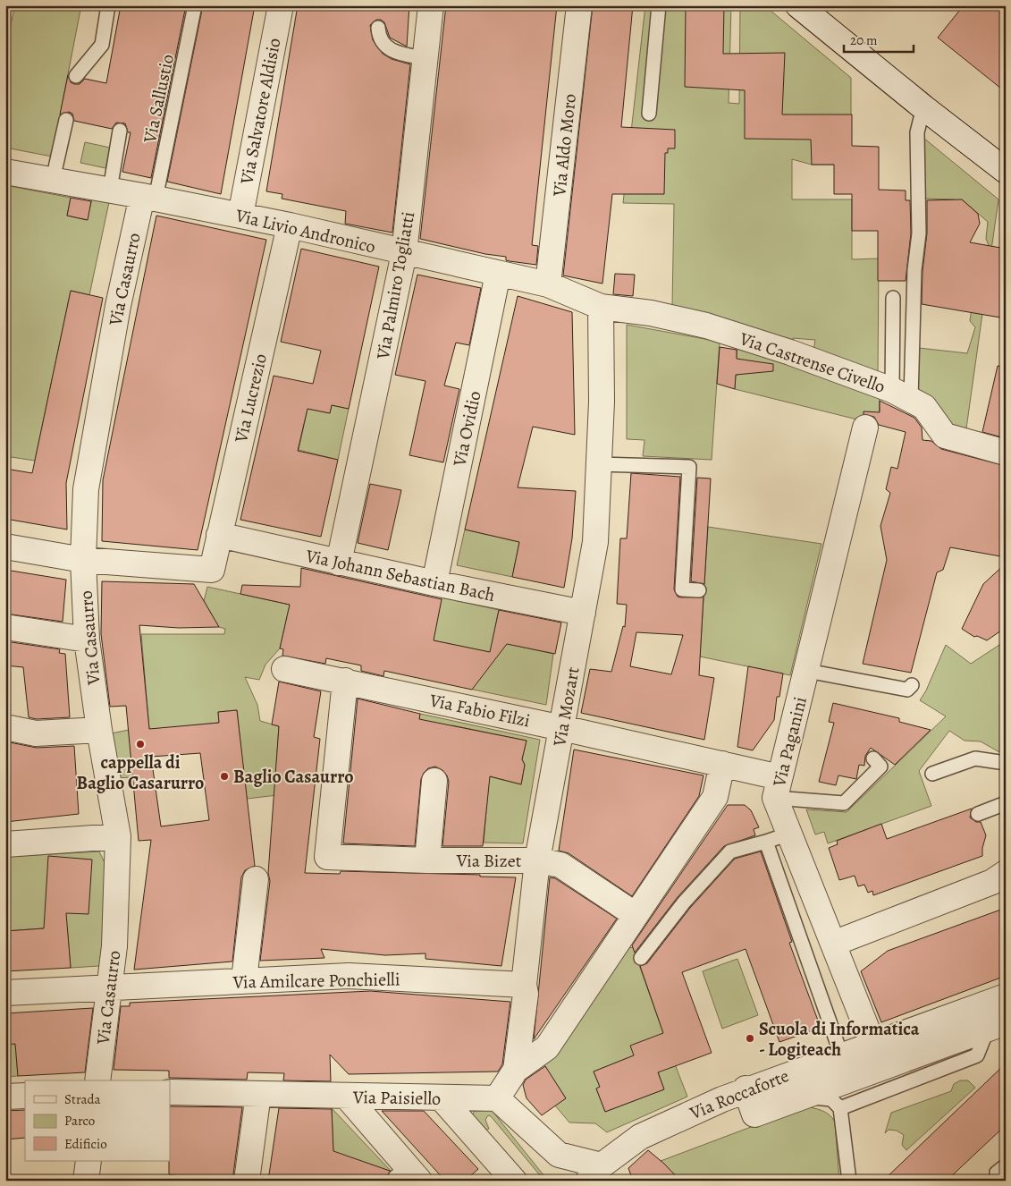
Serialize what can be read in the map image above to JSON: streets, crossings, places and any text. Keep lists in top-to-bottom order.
{
  "streets": {
    "street": [
      "Via Salvatore Aldisio",
      "Via Aldo Moro",
      "Via Livio Andronico",
      "Via Casaurro",
      "Via Palmiro Togliatti",
      "Via Castrense Civello",
      "Via Lucrezio",
      "Via Ovidio",
      "Via Johann Sebastian Bach",
      "Via Mozart",
      "Via Fabio Filzi",
      "Via Paganini",
      "Via Bizet",
      "Via Amilcare Ponchielli",
      "Via Roccaforte",
      "Via Paisiello"
    ],
    "lane": ["Via Sallustio"]
  },
  "crossings": [
    ["Via Sallustio", "Via Livio Andronico"],
    ["Via Sallustio", "Via Casaurro"],
    ["Via Salvatore Aldisio", "Via Livio Andronico"],
    ["Via Aldo Moro", "Via Livio Andronico"],
    ["Via Livio Andronico", "Via Casaurro"],
    ["Via Livio Andronico", "Via Palmiro Togliatti"],
    ["Via Livio Andronico", "Via Castrense Civello"],
    ["Via Livio Andronico", "Via Lucrezio"],
    ["Via Livio Andronico", "Via Ovidio"],
    ["Via Livio Andronico", "Via Mozart"],
    ["Via Casaurro", "Via Lucrezio"],
    ["Via Casaurro", "Via Amilcare Ponchielli"],
    ["Via Palmiro Togliatti", "Via Johann Sebastian Bach"],
    ["Via Castrense Civello", "Via Mozart"],
    ["Via Lucrezio", "Via Johann Sebastian Bach"],
    ["Via Ovidio", "Via Johann Sebastian Bach"],
    ["Via Johann Sebastian Bach", "Via Mozart"],
    ["Via Mozart", "Via Fabio Filzi"],
    ["Via Mozart", "Via Bizet"],
    ["Via Mozart", "Via Amilcare Ponchielli"],
    ["Via Mozart", "Via Paisiello"],
    ["Via Fabio Filzi", "Via Paganini"],
    ["Via Fabio Filzi", "Via Bizet"],
    ["Via Paganini", "Via Roccaforte"]
  ],
  "places": ["cappella di Baglio Casarurro", "Baglio Casaurro", "Scuola di Informatica - Logiteach"],
  "legend": ["Strada", "Parco", "Edificio"],
  "scale_bar": "20 m"
}
